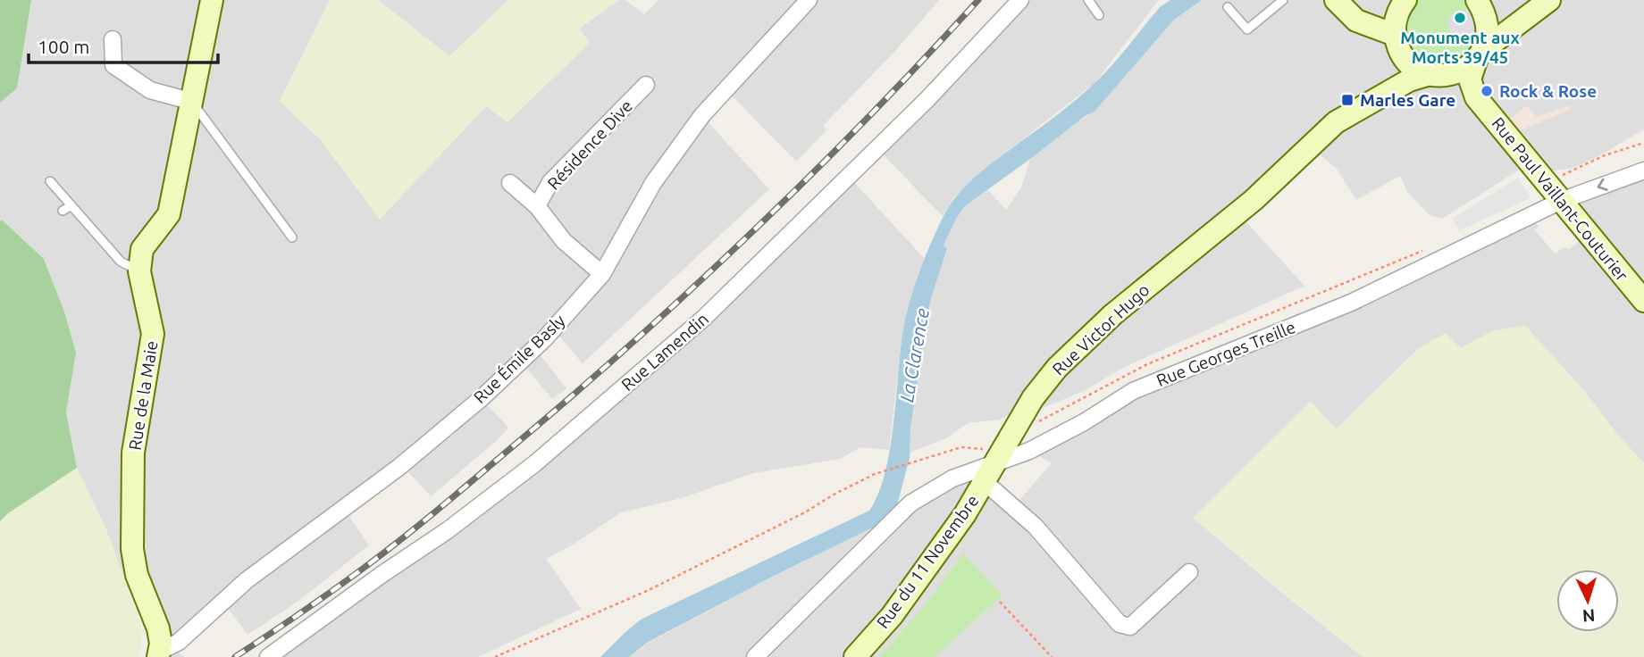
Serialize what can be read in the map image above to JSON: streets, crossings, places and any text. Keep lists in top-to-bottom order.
{
  "streets": {
    "main road": [
      "Rue Paul Vaillant-Couturier",
      "Rue Victor Hugo",
      "Rue de la Maie",
      "Rue du 11 Novembre"
    ],
    "street": [
      "Résidence Dive",
      "Rue Lamendin",
      "Rue Georges Treille",
      "Rue Émile Basly"
    ]
  },
  "crossings": [
    ["Résidence Dive", "Rue Émile Basly"],
    ["Rue Paul Vaillant-Couturier", "Rue Victor Hugo"],
    ["Rue Paul Vaillant-Couturier", "Rue Georges Treille"],
    ["Rue Victor Hugo", "Rue Georges Treille"],
    ["Rue Victor Hugo", "Rue du 11 Novembre"],
    ["Rue Georges Treille", "Rue du 11 Novembre"],
    ["Rue Émile Basly", "Rue de la Maie"]
  ],
  "water": ["La Clarence"],
  "places": {
    "other": ["Monument aux Morts 39/45", "Rock & Rose"],
    "transit": ["Marles Gare"]
  },
  "scale_bar": "100 m",
  "north": "bottom"
}
